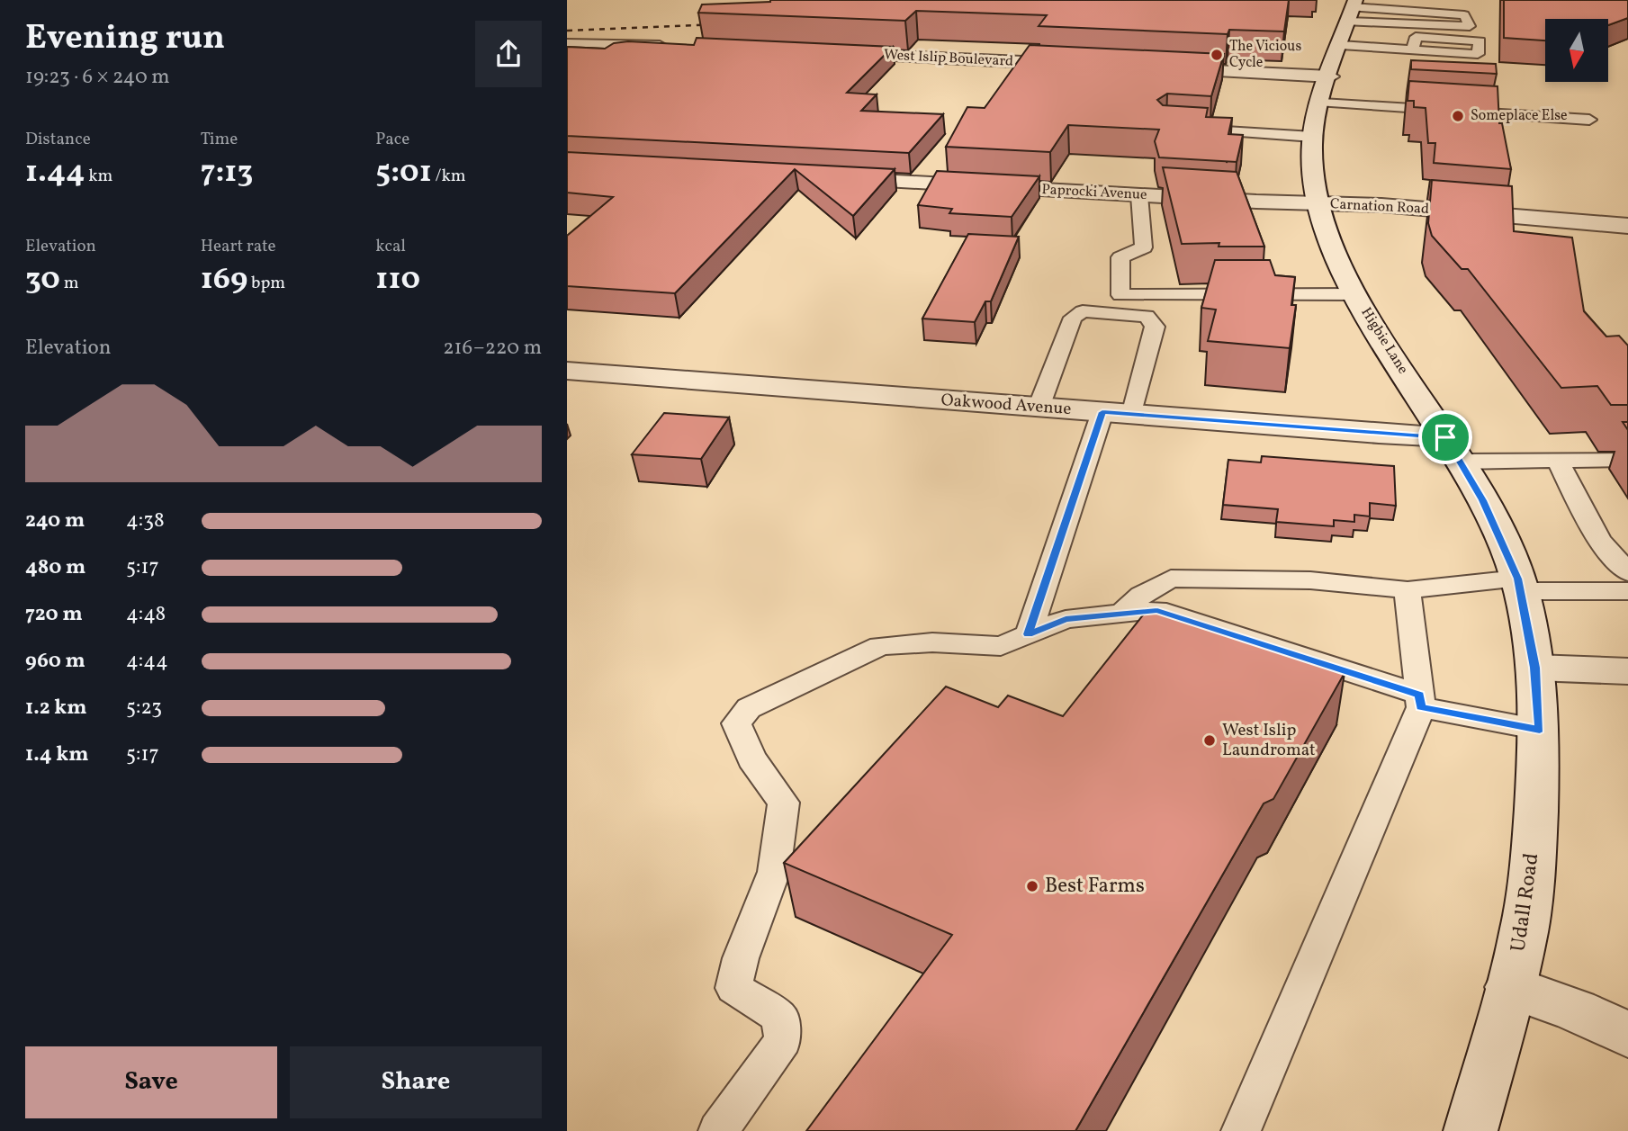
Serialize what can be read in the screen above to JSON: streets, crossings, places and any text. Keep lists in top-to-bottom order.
{
  "streets": {
    "street": [
      "West Islip Boulevard",
      "Paprocki Avenue",
      "Carnation Road",
      "Higbie Lane",
      "Oakwood Avenue",
      "Udall Road"
    ]
  },
  "crossings": [
    ["Paprocki Avenue", "Carnation Road"],
    ["Paprocki Avenue", "Higbie Lane"],
    ["Carnation Road", "Higbie Lane"],
    ["Higbie Lane", "Oakwood Avenue"],
    ["Higbie Lane", "Udall Road"]
  ],
  "places": [
    "The Vicious Cycle",
    "Someplace Else",
    "West Islip Laundromat",
    "Best Farms"
  ],
  "north": "bottom",
  "page": {
    "heading": ["Evening run", "19:23 · 6 × 240 m"],
    "stats": [
      ["Distance", "1.44 km"],
      ["Time", "7:13"],
      ["Pace", "5:01 /km"],
      ["Elevation", "30 m"],
      ["Heart rate", "169 bpm"],
      ["kcal", "110"]
    ],
    "chart": ["Elevation", "216–220 m"],
    "list": [
      {
        "name": "240 m",
        "note": "4:38"
      },
      {
        "name": "480 m",
        "note": "5:17"
      },
      {
        "name": "720 m",
        "note": "4:48"
      },
      {
        "name": "960 m",
        "note": "4:44"
      },
      {
        "name": "1.2 km",
        "note": "5:23"
      },
      {
        "name": "1.4 km",
        "note": "5:17"
      }
    ],
    "buttons": ["Save", "Share"]
  }
}
